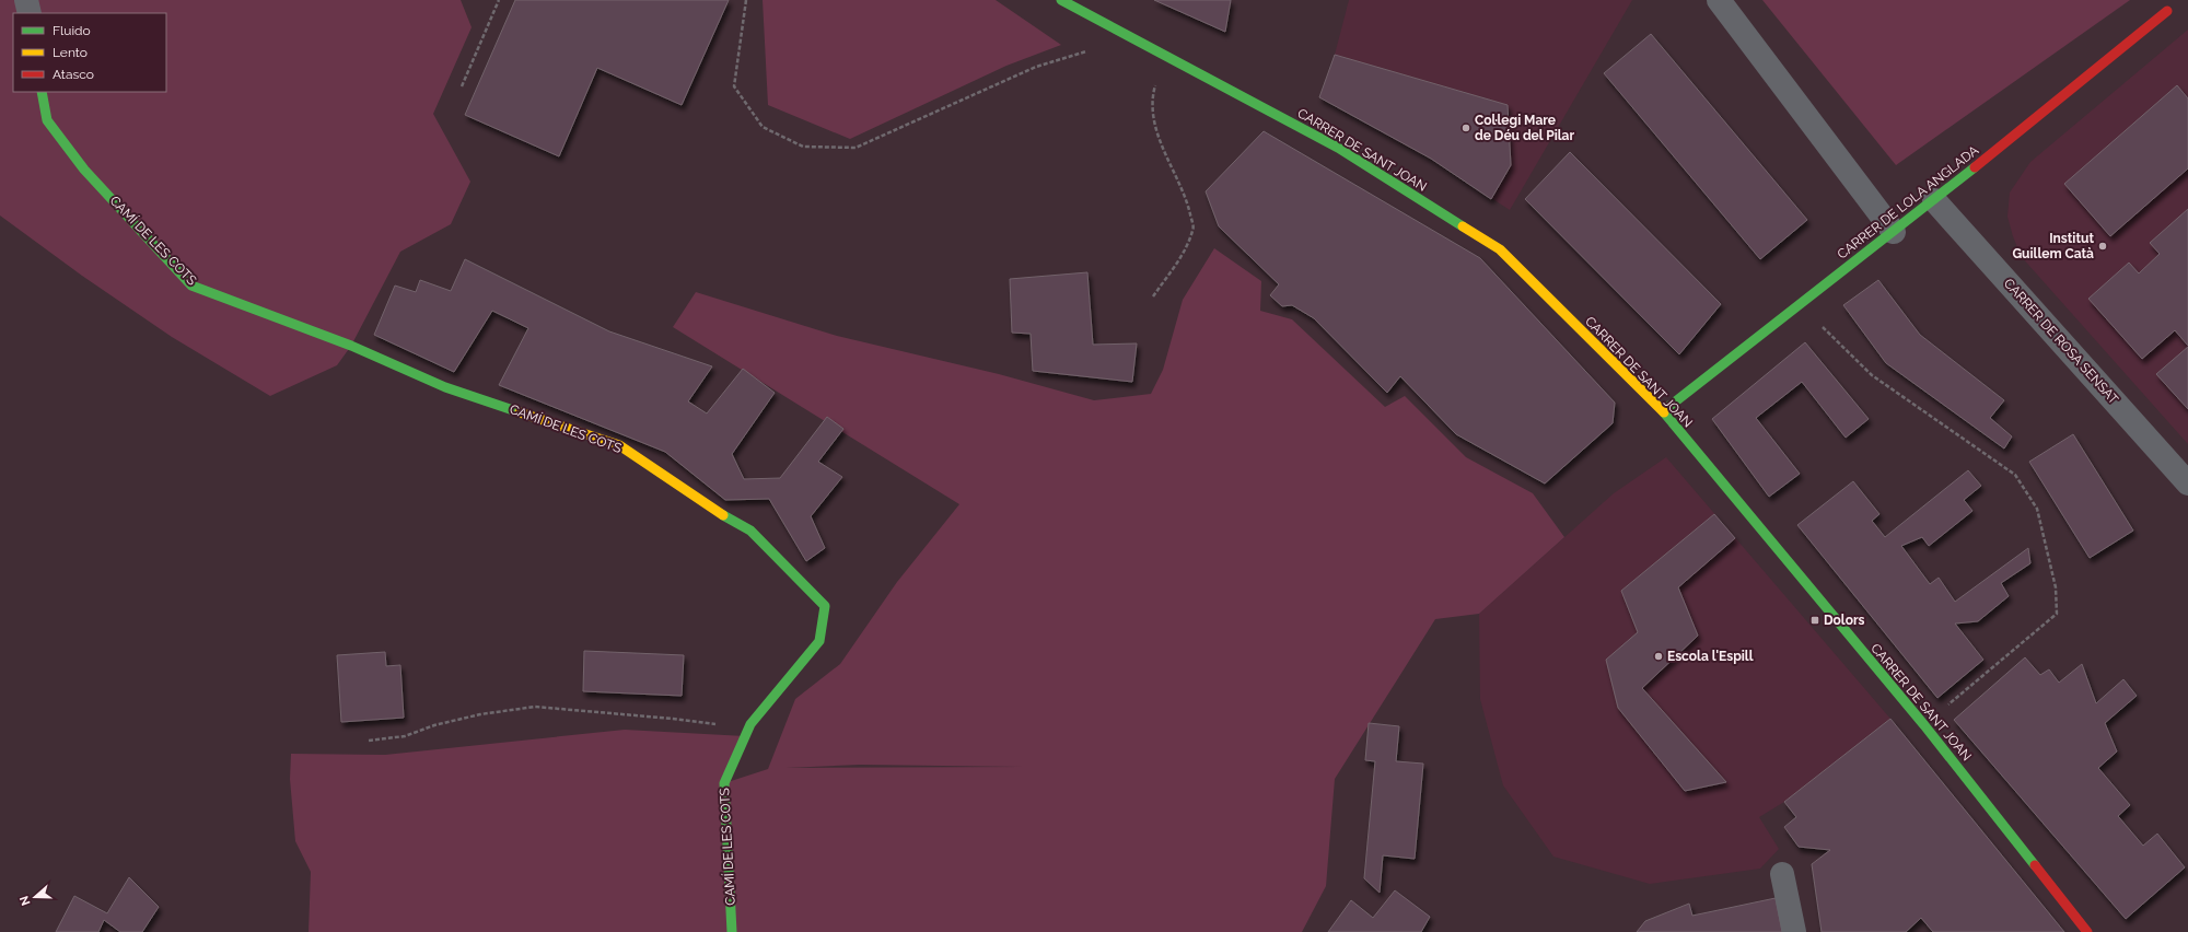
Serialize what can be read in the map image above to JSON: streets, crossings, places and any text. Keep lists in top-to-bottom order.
{
  "streets": {
    "street": [
      "CARRER DE SANT JOAN",
      "CARRER DE LOLA ANGLADA",
      "CAMÍ DE LES COTS",
      "CARRER DE ROSA SENSAT"
    ]
  },
  "crossings": [
    ["CARRER DE SANT JOAN", "CARRER DE LOLA ANGLADA"],
    ["CARRER DE LOLA ANGLADA", "CARRER DE ROSA SENSAT"]
  ],
  "places": {
    "other": ["Col·legi Mare de Déu del Pilar", "Institut Guillem Catà", "Escola l'Espill"],
    "transit": ["Dolors"]
  },
  "legend": ["Fluido", "Lento", "Atasco"],
  "north": "left"
}
